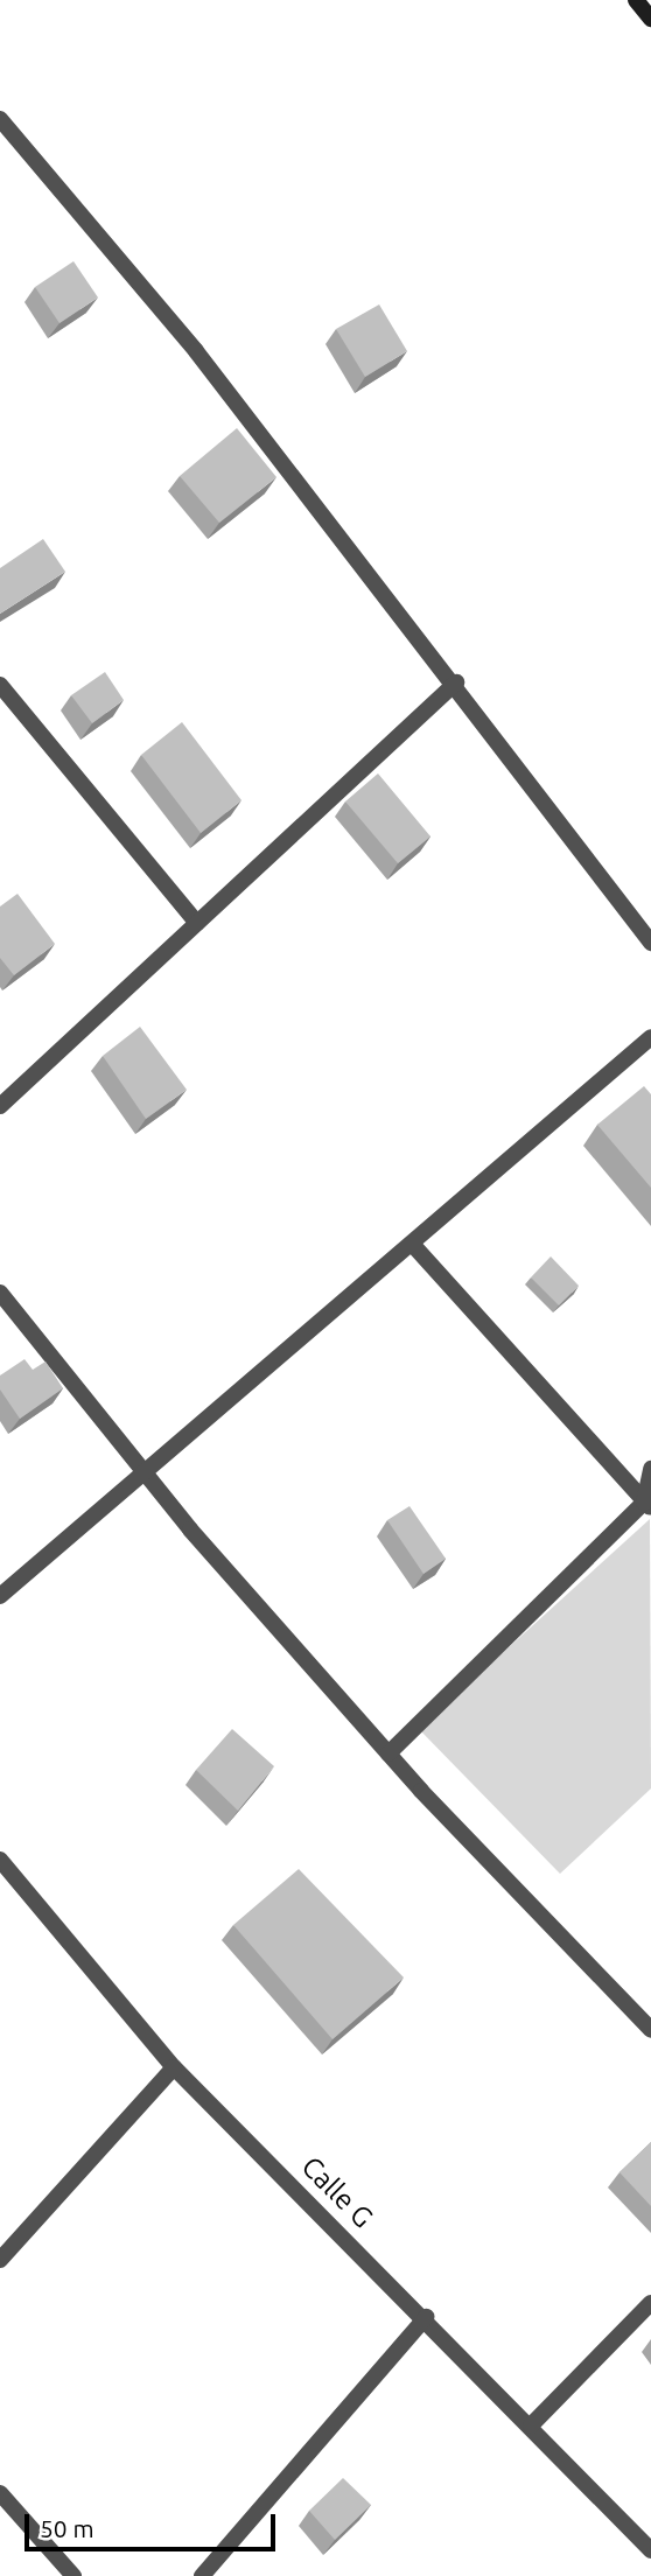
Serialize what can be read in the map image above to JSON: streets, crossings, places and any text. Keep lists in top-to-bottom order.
{
  "streets": {
    "street": ["Calle G"]
  },
  "scale_bar": "50 m"
}
